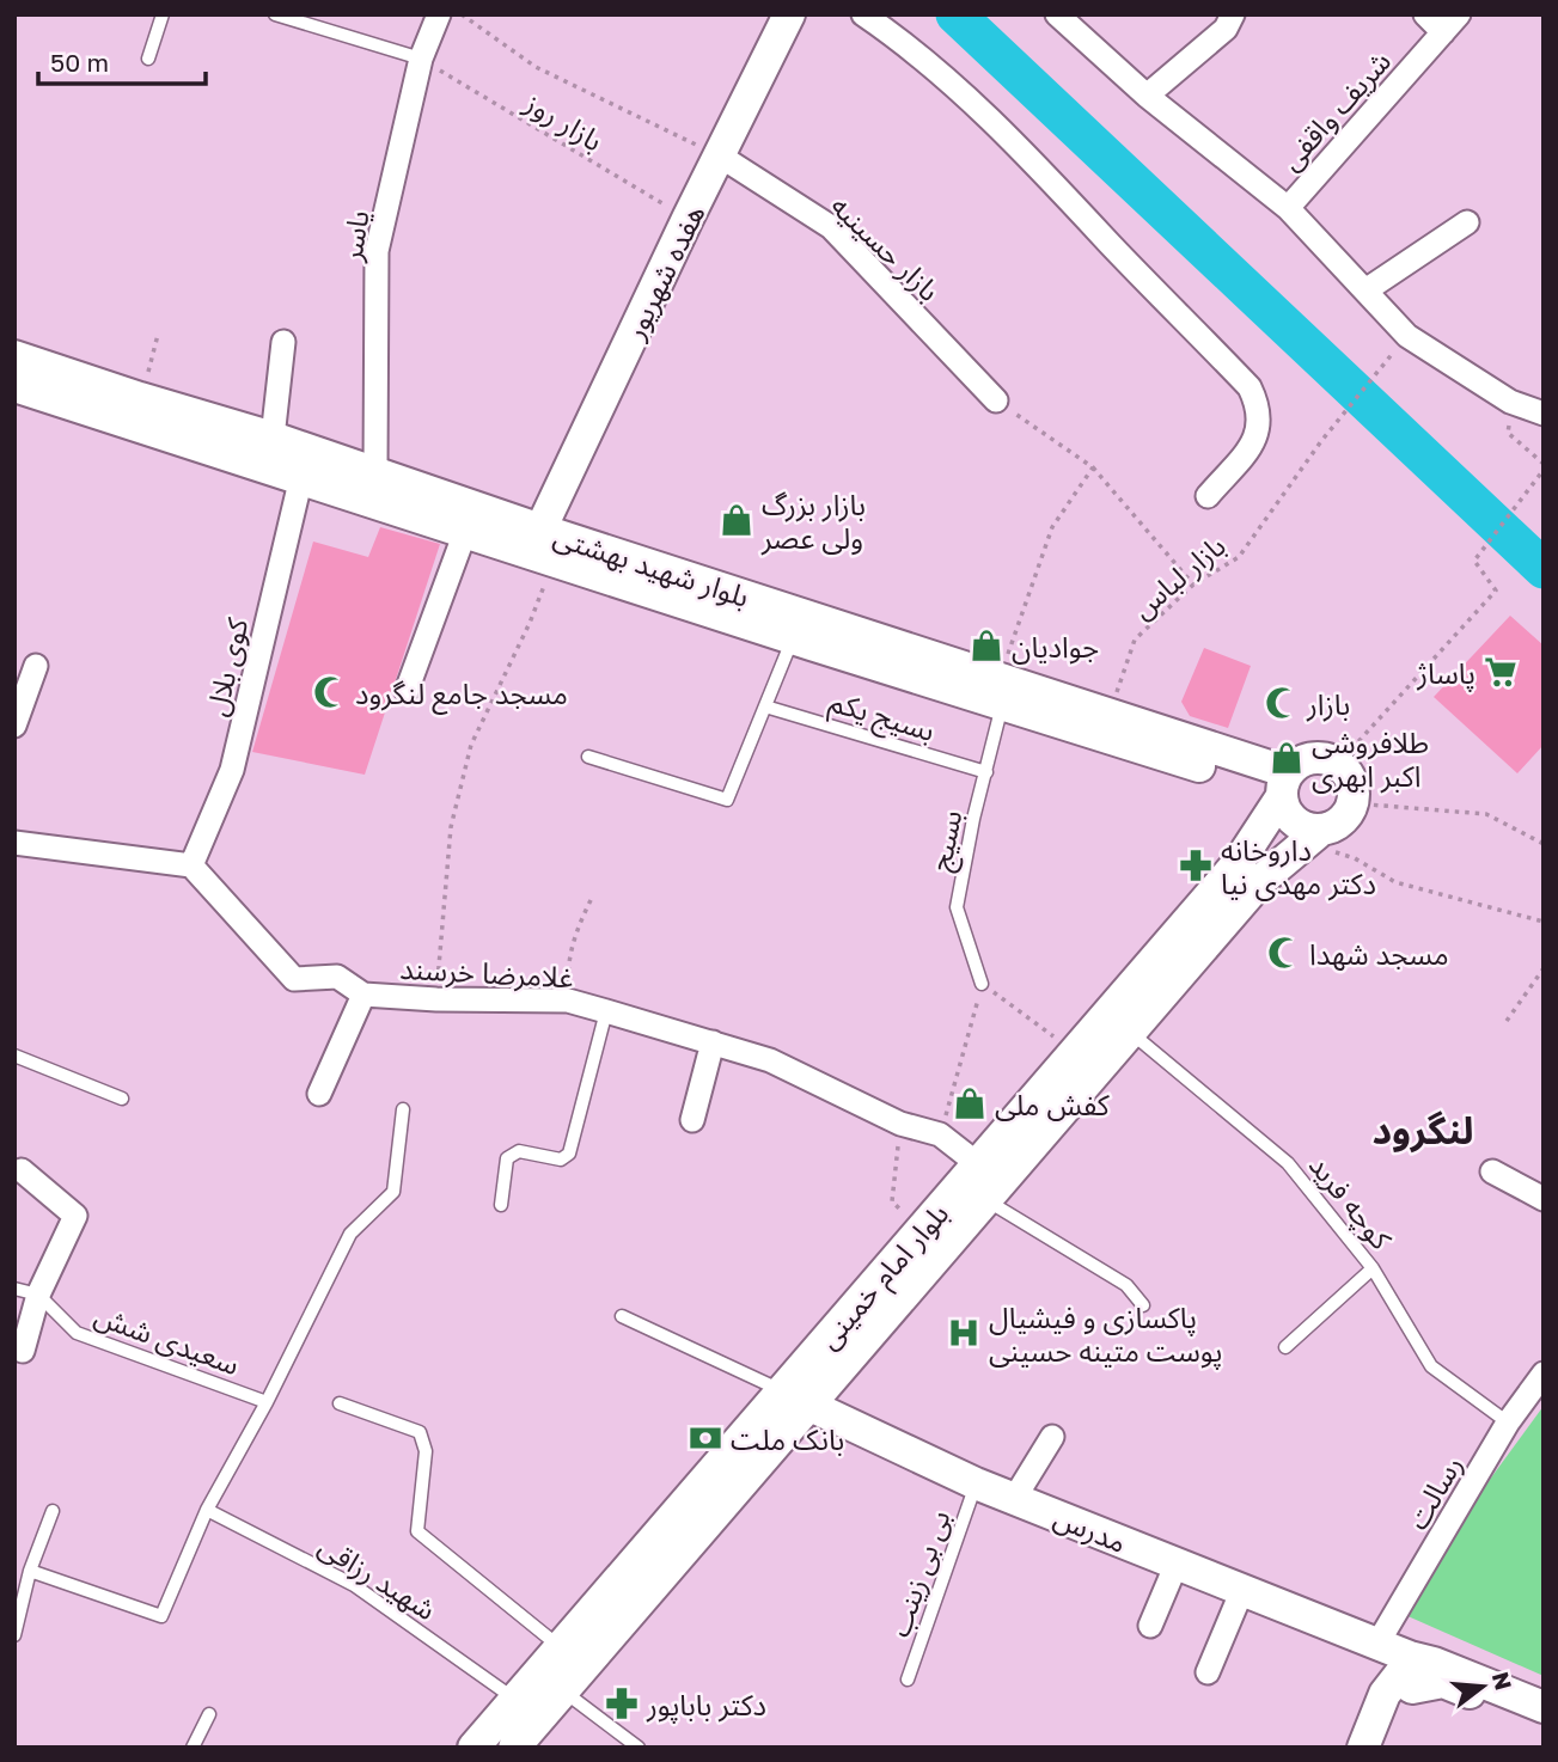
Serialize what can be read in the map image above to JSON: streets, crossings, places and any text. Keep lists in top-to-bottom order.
{
  "streets": {
    "main road": [
      "هفده شهریور",
      "بلوار شهید بهشتی",
      "بلوار امام خمینی",
      "مدرس"
    ],
    "street": [
      "شریف واقفی",
      "یاسر",
      "بازار حسینیه",
      "کوی بلال",
      "غلامرضا خرسند",
      "رسالت"
    ],
    "lane": [
      "بسیج یکم",
      "بسیج",
      "کوچه فرید",
      "سعیدی شش",
      "بی بی زینب",
      "شهید رزاقی"
    ],
    "path": ["بازار روز", "بازار لباس"]
  },
  "crossings": [
    ["بازار روز", "یاسر"],
    ["بازار روز", "بازار حسینیه"],
    ["بازار روز", "هفده شهریور"],
    ["یاسر", "بلوار شهید بهشتی"],
    ["بازار حسینیه", "هفده شهریور"],
    ["هفده شهریور", "بلوار شهید بهشتی"],
    ["بلوار شهید بهشتی", "بازار لباس"],
    ["بلوار شهید بهشتی", "کوی بلال"],
    ["بلوار شهید بهشتی", "بسیج"],
    ["بلوار شهید بهشتی", "بلوار امام خمینی"],
    ["کوی بلال", "غلامرضا خرسند"],
    ["بسیج یکم", "بسیج"],
    ["غلامرضا خرسند", "بلوار امام خمینی"],
    ["کوچه فرید", "بلوار امام خمینی"],
    ["کوچه فرید", "رسالت"],
    ["بلوار امام خمینی", "مدرس"],
    ["بلوار امام خمینی", "شهید رزاقی"],
    ["رسالت", "مدرس"],
    ["مدرس", "بی بی زینب"]
  ],
  "districts": ["لنگرود"],
  "places": {
    "shop": [
      "بازار بزرگ ولی عصر",
      "جوادیان",
      "طلافروشی اکبر ابهری",
      "کفش ملی"
    ],
    "supermarket": ["پاساژ"],
    "mosque": ["مسجد جامع لنگرود", "بازار", "مسجد شهدا"],
    "pharmacy": ["داروخانه دکتر مهدی نیا", "دکتر باباپور"],
    "hospital": ["پاکسازی و فیشیال پوست متینه حسینی"],
    "bank": ["بانک ملت"]
  },
  "scale_bar": "50 m",
  "north": "right"
}
